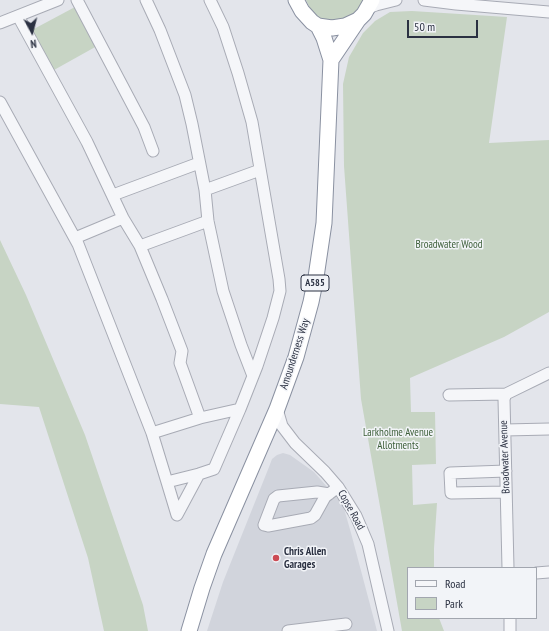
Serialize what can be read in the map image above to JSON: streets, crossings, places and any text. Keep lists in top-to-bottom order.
{
  "streets": {
    "highway": ["A585", "Amounderness Way"],
    "street": ["Broadwater Avenue", "Copse Road"]
  },
  "crossings": [
    ["A585", "Amounderness Way"],
    ["Amounderness Way", "Copse Road"]
  ],
  "parks": ["Broadwater Wood", "Larkholme Avenue Allotments"],
  "places": ["Chris Allen Garages"],
  "legend": ["Road", "Park"],
  "scale_bar": "50 m",
  "north": "bottom"
}
